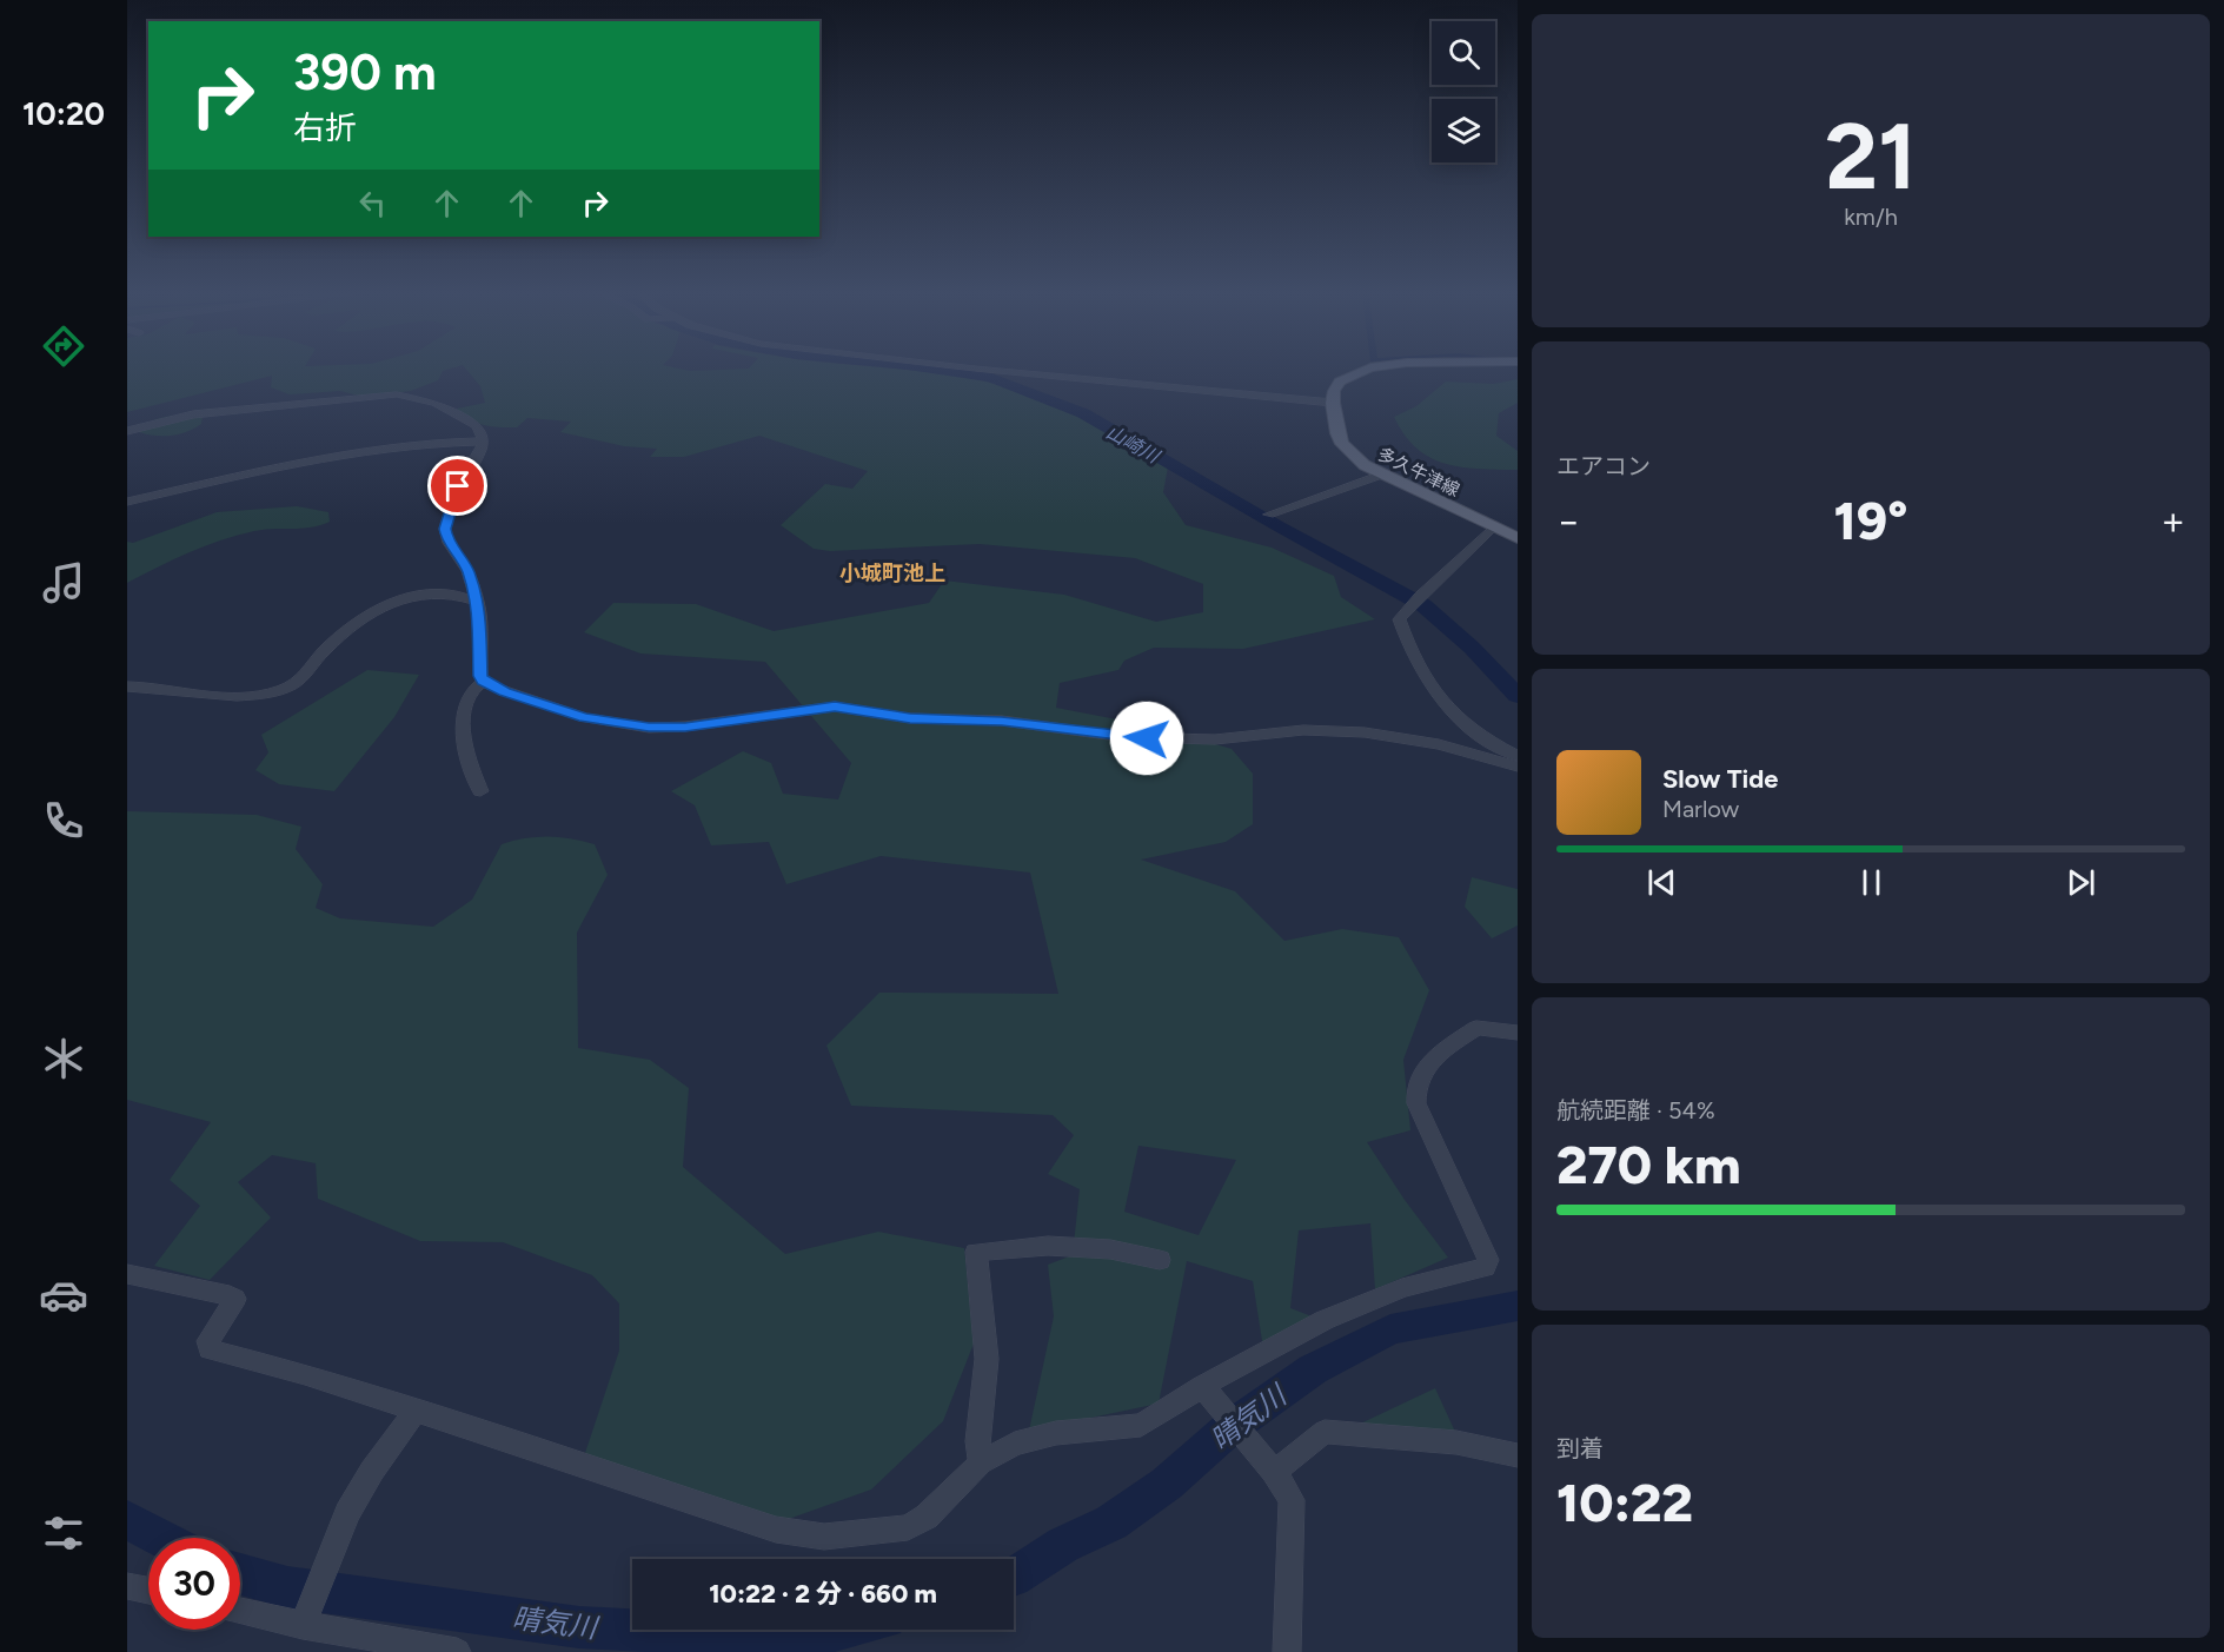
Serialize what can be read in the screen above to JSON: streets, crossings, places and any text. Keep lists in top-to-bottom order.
{
  "streets": {
    "main road": ["多久牛津線"]
  },
  "districts": ["小城町池上"],
  "water": ["山崎川", "晴気川"],
  "page": {
    "tabs": "10:20",
    "tile": [
      ["21", "km/h"],
      "エアコン",
      ["航続距離 · 54%", "270 km"],
      ["到着", "10:22"]
    ],
    "turn": ["390 m", "右折"],
    "heat": ["−", "19°", "+"],
    "song": ["Slow Tide", "Marlow"],
    "limit": "30",
    "trip": "10:22 · 2 分 · 660 m"
  }
}
